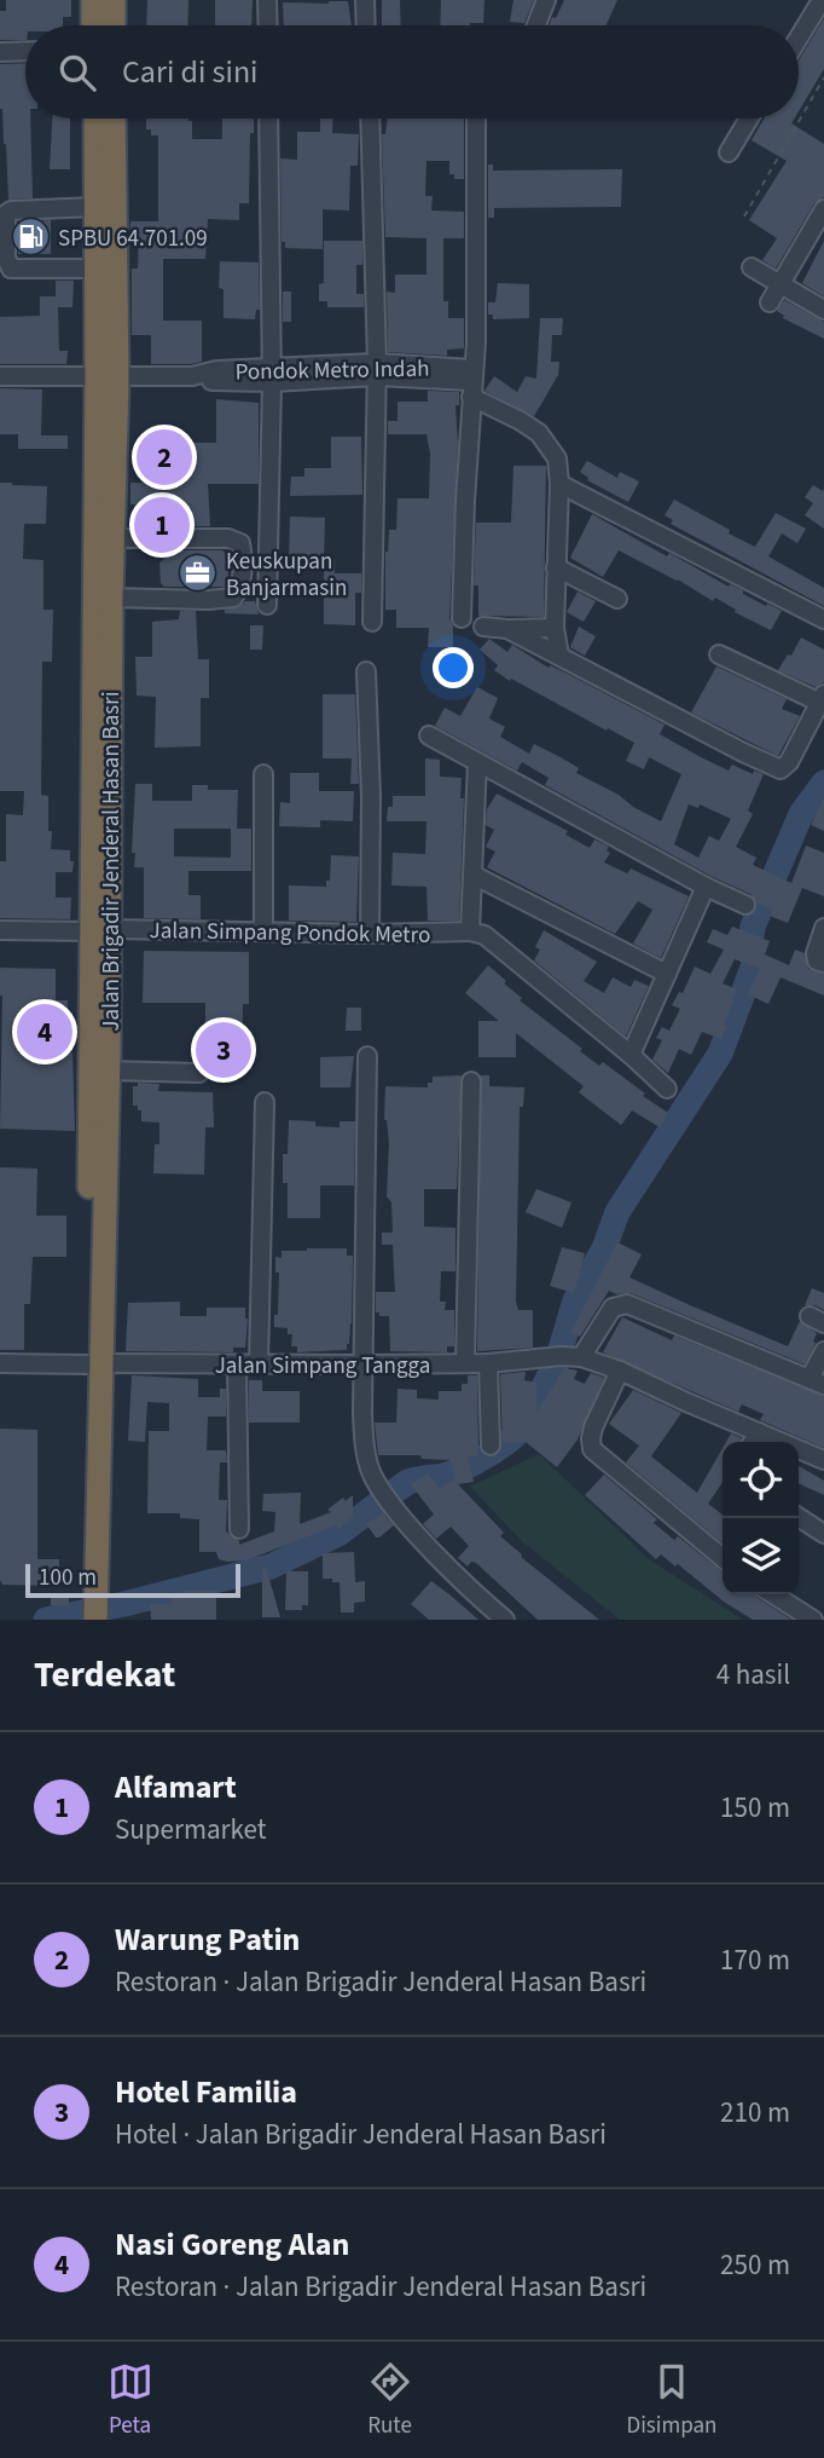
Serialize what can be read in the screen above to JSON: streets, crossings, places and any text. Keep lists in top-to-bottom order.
{
  "streets": {
    "highway": ["Jalan Brigadir Jenderal Hasan Basri"],
    "street": ["Pondok Metro Indah", "Jalan Simpang Pondok Metro", "Jalan Simpang Tangga"]
  },
  "crossings": [
    ["Pondok Metro Indah", "Jalan Brigadir Jenderal Hasan Basri"],
    ["Jalan Brigadir Jenderal Hasan Basri", "Jalan Simpang Pondok Metro"],
    ["Jalan Brigadir Jenderal Hasan Basri", "Jalan Simpang Tangga"]
  ],
  "places": {
    "fuel station": ["SPBU 64.701.09"],
    "office": ["Keuskupan Banjarmasin"]
  },
  "scale_bar": "100 m",
  "page": {
    "search": "Cari di sini",
    "pins": [
      "2",
      "1",
      "4",
      "3"
    ],
    "scale": "100 m",
    "heading": ["Terdekat", "4 hasil"],
    "list": [
      {
        "mark": "1",
        "name": "Alfamart",
        "note": "Supermarket",
        "value": "150 m"
      },
      {
        "mark": "2",
        "name": "Warung Patin",
        "note": "Restoran · Jalan Brigadir Jenderal Hasan Basri",
        "value": "170 m"
      },
      {
        "mark": "3",
        "name": "Hotel Familia",
        "note": "Hotel · Jalan Brigadir Jenderal Hasan Basri",
        "value": "210 m"
      },
      {
        "mark": "4",
        "name": "Nasi Goreng Alan",
        "note": "Restoran · Jalan Brigadir Jenderal Hasan Basri",
        "value": "250 m"
      }
    ],
    "nav": ["Peta", "Rute", "Disimpan"]
  }
}
